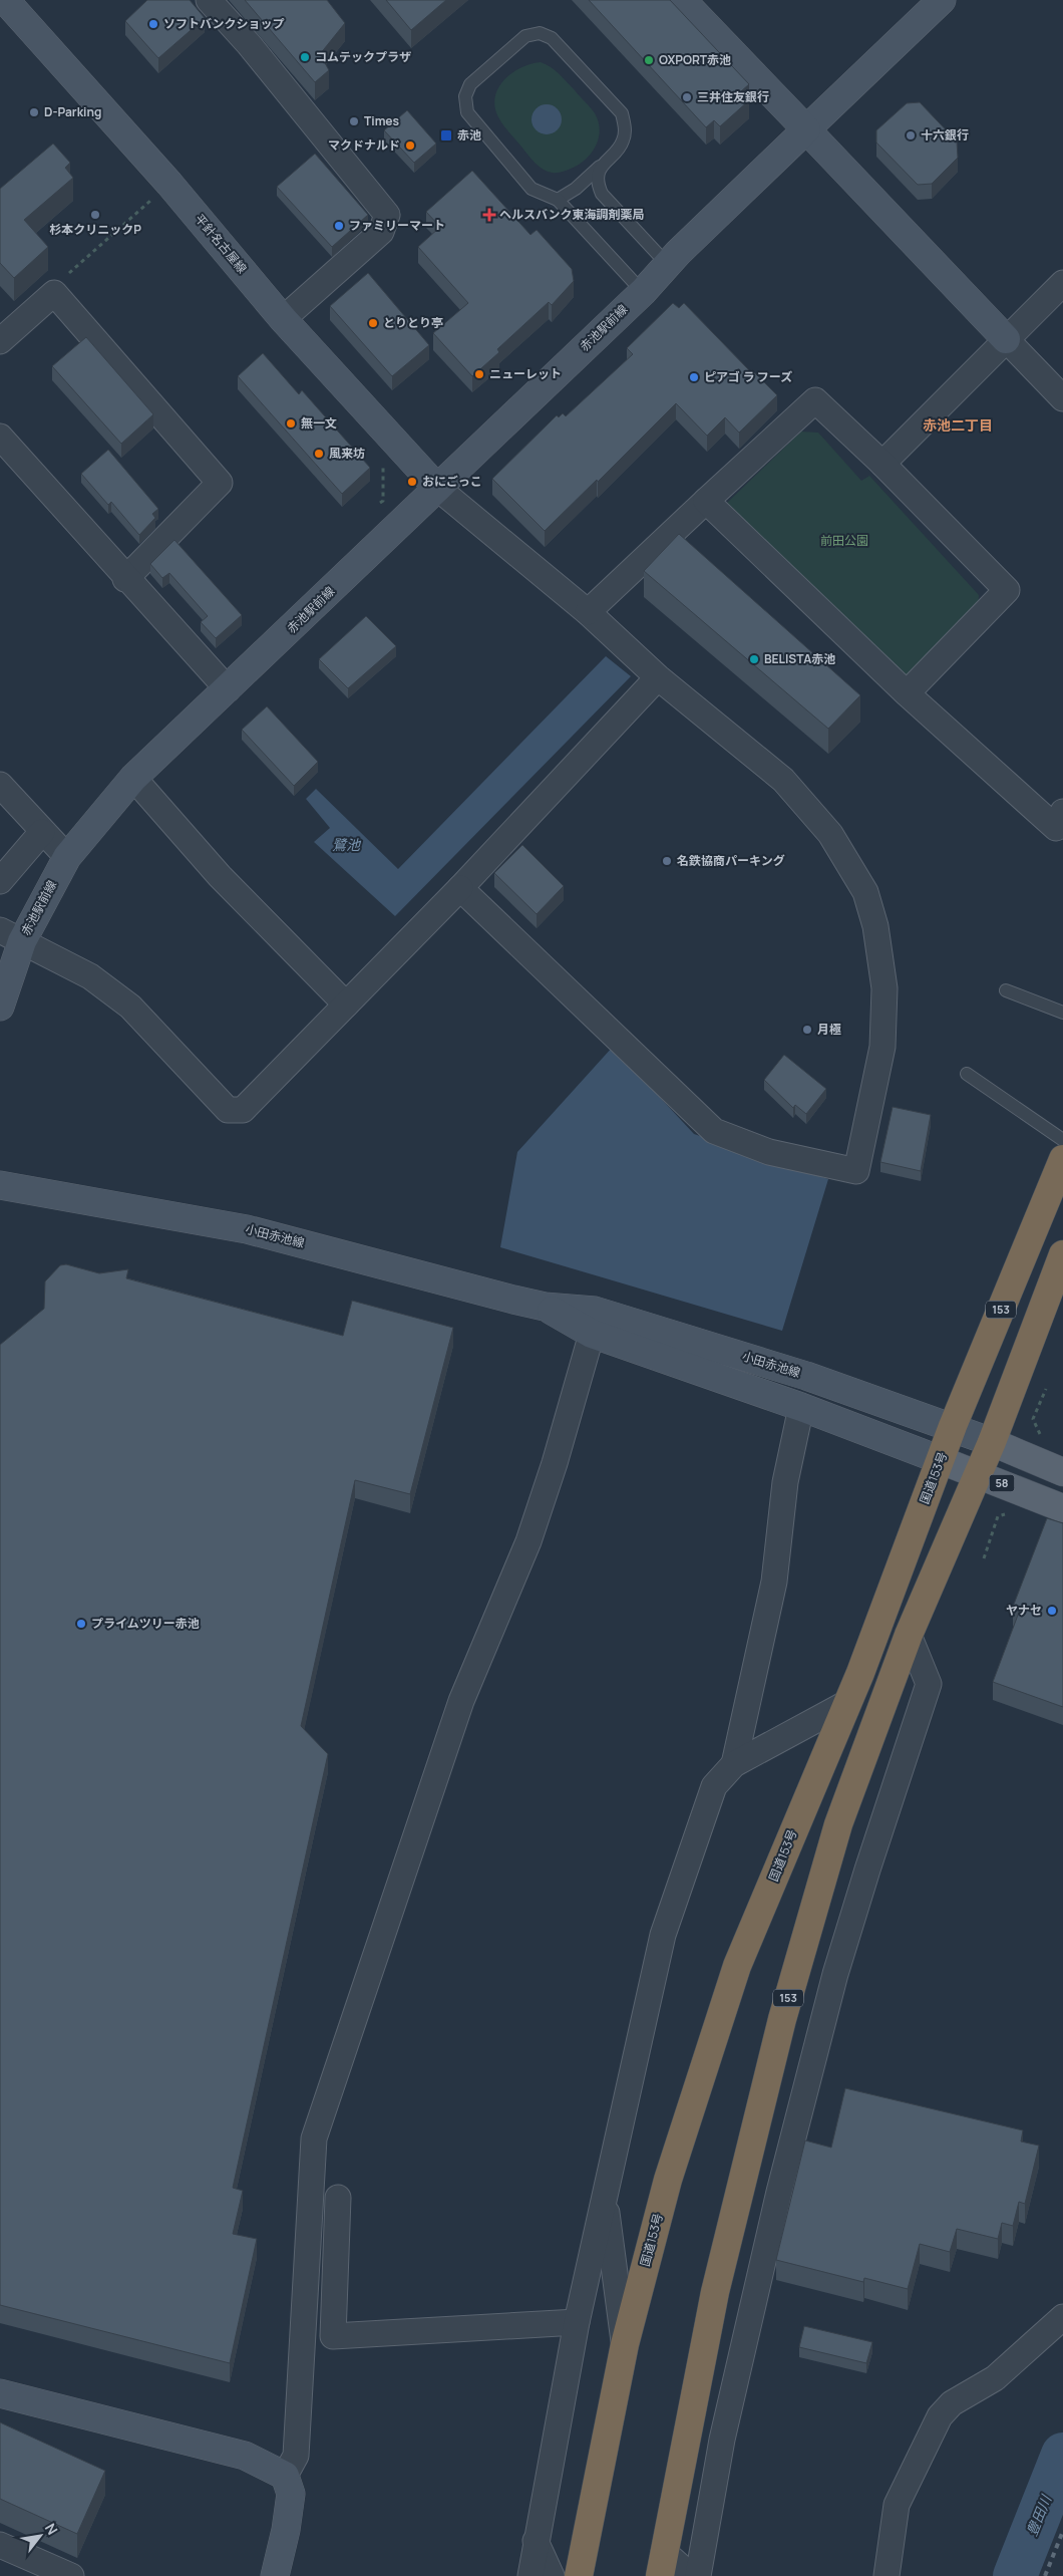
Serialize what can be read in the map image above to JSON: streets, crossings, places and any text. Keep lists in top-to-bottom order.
{
  "streets": {
    "highway": ["153", "国道153号"],
    "main road": ["58"],
    "street": ["平針名古屋線", "赤池駅前線", "小田赤池線"]
  },
  "crossings": [
    ["平針名古屋線", "赤池駅前線"],
    ["小田赤池線", "153"],
    ["小田赤池線", "国道153号"],
    ["小田赤池線", "58"],
    ["153", "58"],
    ["国道153号", "58"]
  ],
  "districts": ["赤池二丁目"],
  "water": ["鷺池", "豊田川"],
  "parks": ["前田公園"],
  "places": {
    "other": [
      "ソフトバンクショップ",
      "コムテックプラザ",
      "OXPORT赤池",
      "三井住友銀行",
      "D-Parking",
      "Times",
      "十六銀行",
      "マクドナルド",
      "杉本クリニックP",
      "ファミリーマート",
      "とりとり亭",
      "ニューレット",
      "ピアゴ ラ フーズ",
      "無一文",
      "風来坊",
      "おにごっこ",
      "BELISTA赤池",
      "名鉄協商パーキング",
      "月極",
      "ヤナセ",
      "プライムツリー赤池"
    ],
    "transit": ["赤池"],
    "health": ["ヘルスバンク東海調剤薬局"]
  },
  "north": "top right"
}
